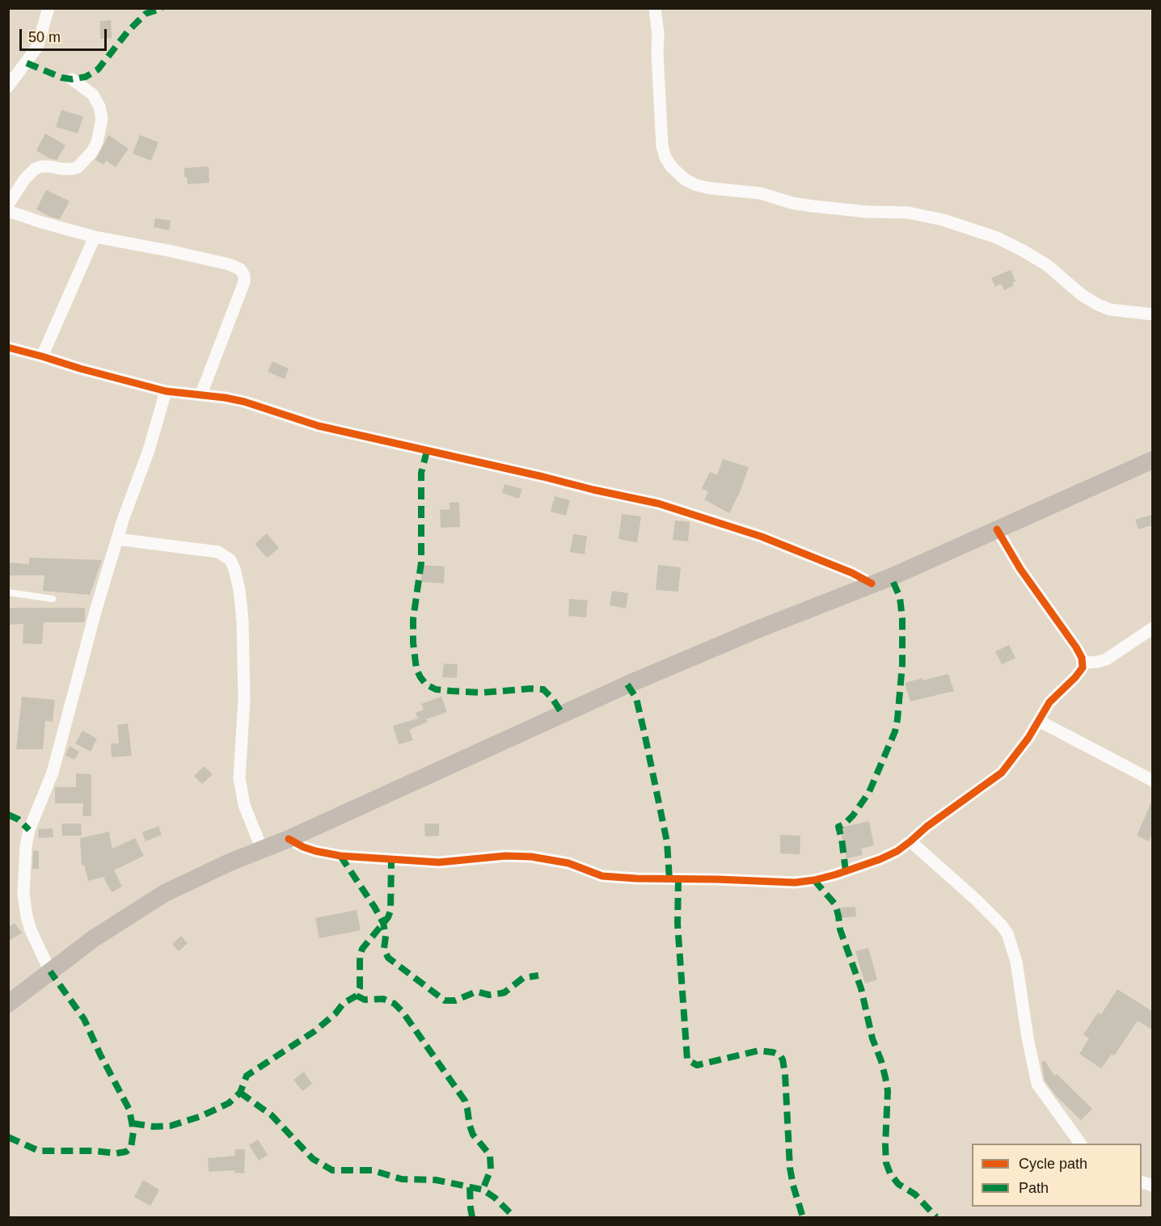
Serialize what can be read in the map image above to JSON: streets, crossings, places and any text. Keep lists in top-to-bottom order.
{
  "legend": ["Cycle path", "Path"],
  "scale_bar": "50 m"
}
